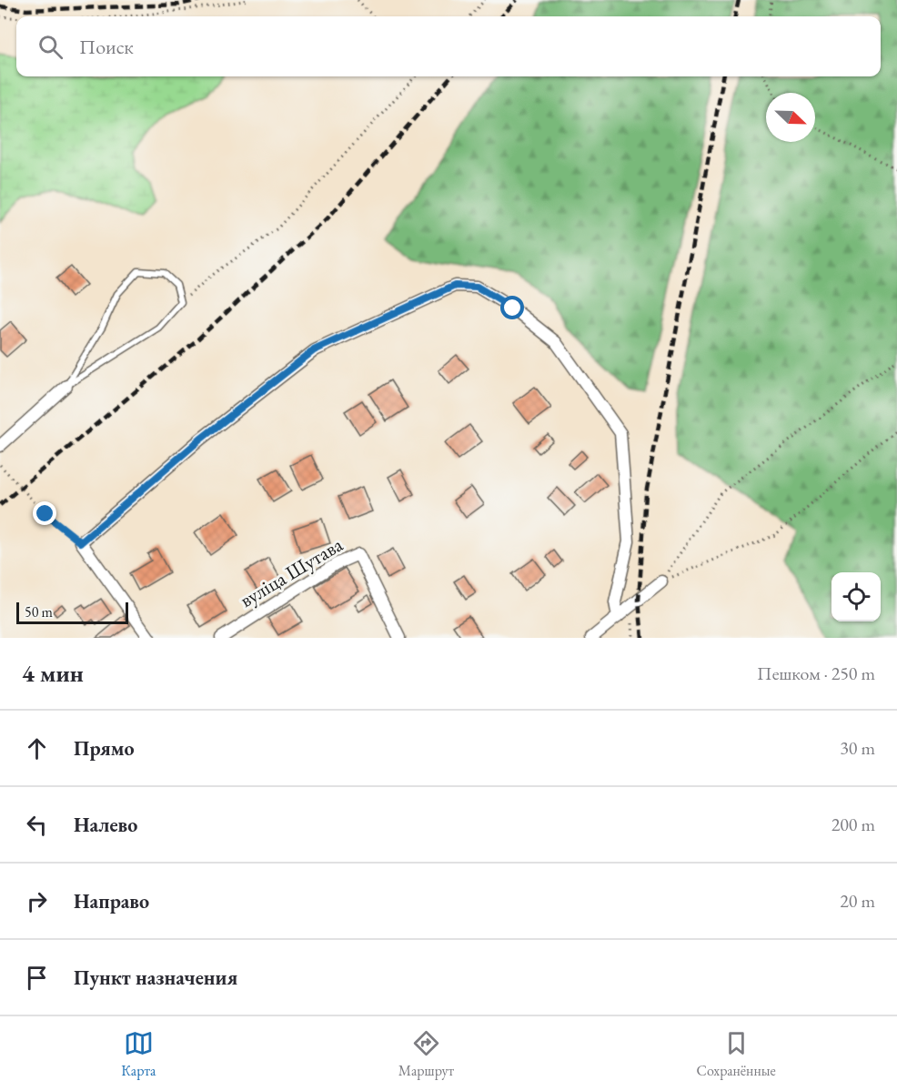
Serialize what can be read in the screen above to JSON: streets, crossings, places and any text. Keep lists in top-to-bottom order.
{
  "streets": {
    "street": ["вуліца Шутава"]
  },
  "scale_bar": "50 m",
  "north": "bottom right",
  "page": {
    "search": "Поиск",
    "scale": "50 m",
    "heading": ["4 мин", "Пешком · 250 m"],
    "list": [
      ["Прямо", "30 m"],
      ["Налево", "200 m"],
      ["Направо", "20 m"],
      "Пункт назначения"
    ],
    "nav": ["Карта", "Маршрут", "Сохранённые"]
  }
}
